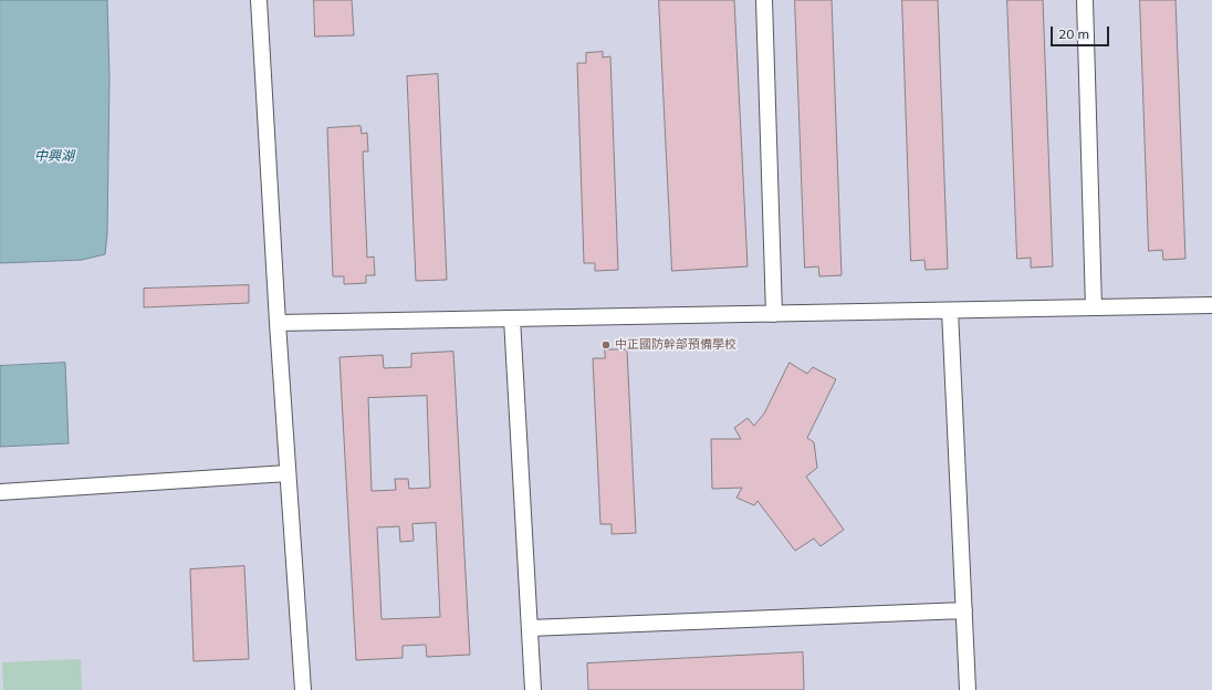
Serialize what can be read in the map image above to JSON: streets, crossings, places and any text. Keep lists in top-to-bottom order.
{
  "water": ["中興湖"],
  "places": ["中正國防幹部預備學校"],
  "scale_bar": "20 m"
}
